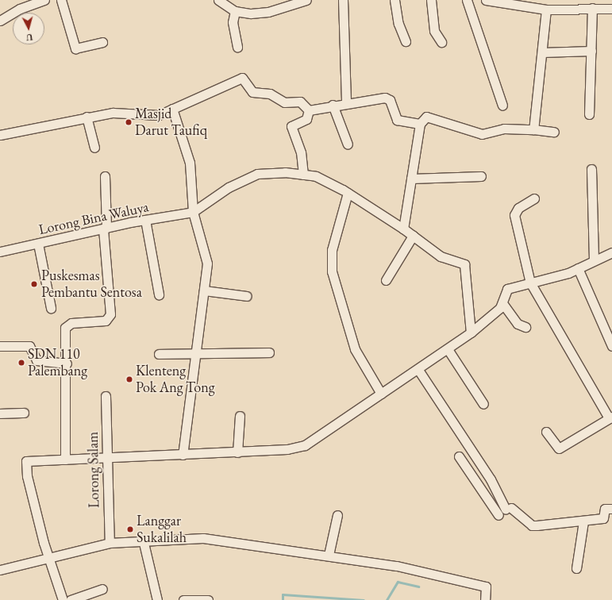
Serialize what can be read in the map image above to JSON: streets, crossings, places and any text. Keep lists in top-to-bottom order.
{
  "streets": {
    "street": ["Lorong Bina Waluya", "Lorong Salam"]
  },
  "places": [
    "Masjid Darut Taufiq",
    "Puskesmas Pembantu Sentosa",
    "SDN 110 Palembang",
    "Klenteng Pok Ang Tong",
    "Langgar Sukalilah"
  ],
  "north": "bottom"
}
